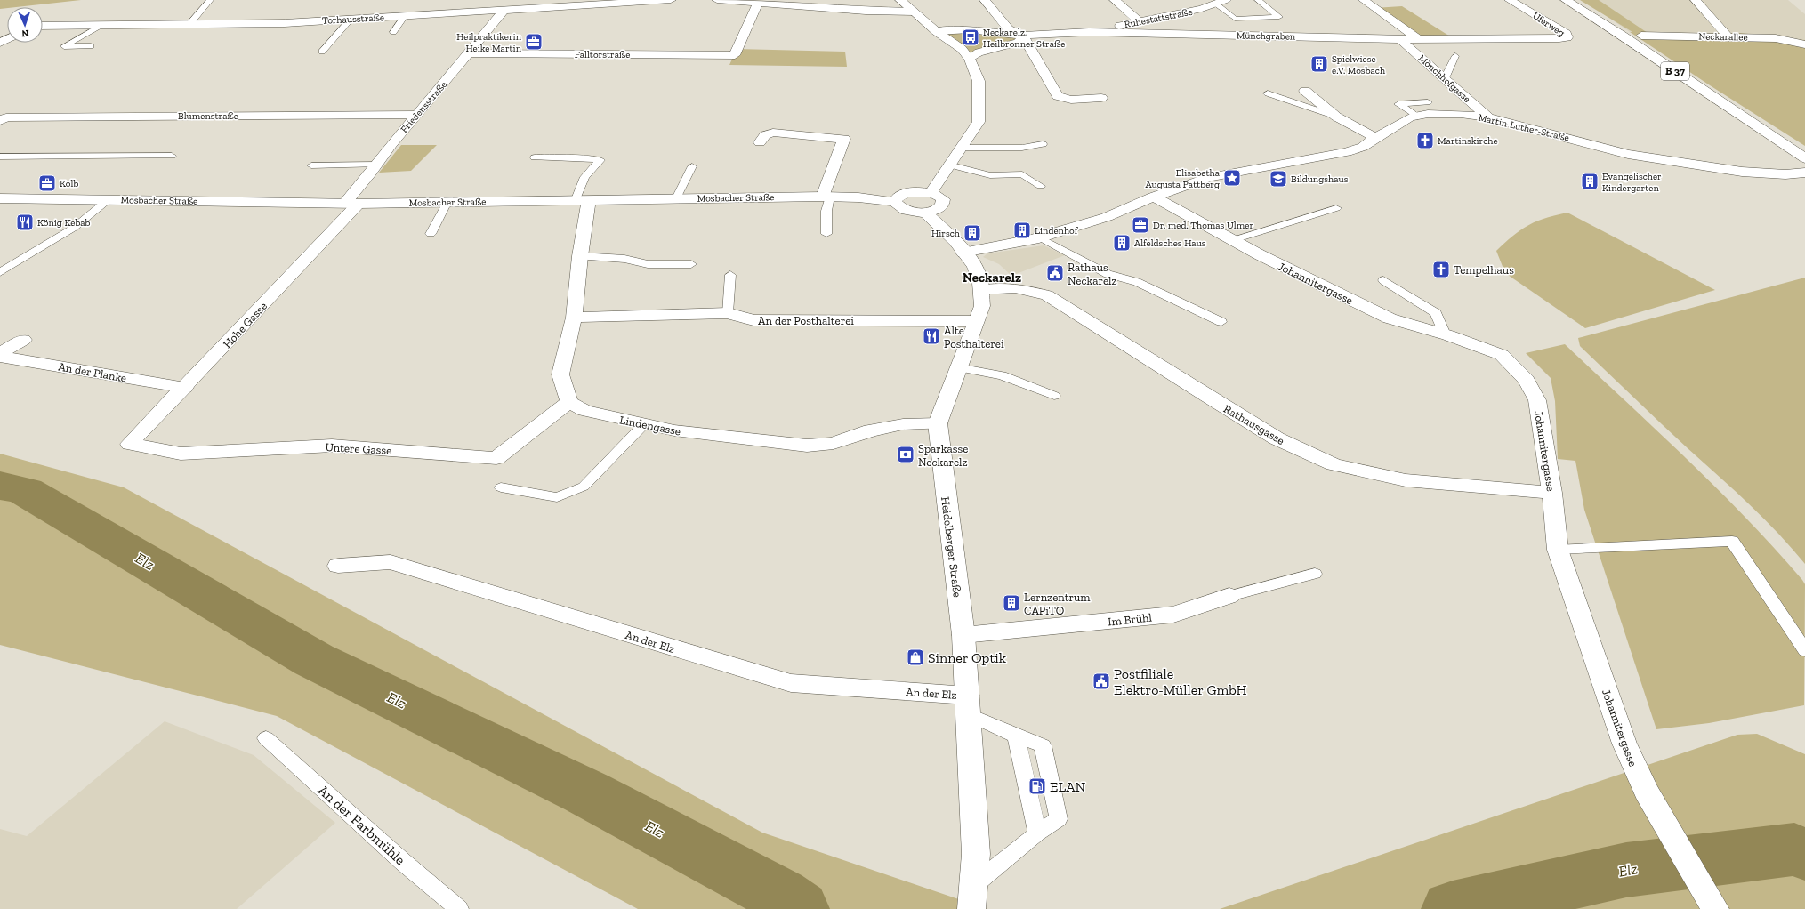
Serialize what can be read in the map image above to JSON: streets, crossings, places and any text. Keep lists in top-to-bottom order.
{
  "streets": {
    "street": [
      "Ruhestattstraße",
      "Torhausstraße",
      "Uferweg",
      "Münchgraben",
      "Neckarallee",
      "Falltorstraße",
      "B 37",
      "Mönchhofgasse",
      "Friedensstraße",
      "Blumenstraße",
      "Martin-Luther-Straße",
      "Mosbacher Straße",
      "Johannitergasse",
      "An der Posthalterei",
      "Hohe Gasse",
      "An der Planke",
      "Rathausgasse",
      "Lindengasse",
      "Untere Gasse",
      "Heidelberger Straße",
      "Im Brühl",
      "An der Elz"
    ],
    "lane": ["An der Farbmühle"]
  },
  "crossings": [
    ["Ruhestattstraße", "Münchgraben"],
    ["Torhausstraße", "Friedensstraße"],
    ["Uferweg", "Münchgraben"],
    ["Münchgraben", "Mönchhofgasse"],
    ["Falltorstraße", "Friedensstraße"],
    ["Mönchhofgasse", "Martin-Luther-Straße"],
    ["Friedensstraße", "Blumenstraße"],
    ["Friedensstraße", "Mosbacher Straße"],
    ["Friedensstraße", "Hohe Gasse"],
    ["Martin-Luther-Straße", "Johannitergasse"],
    ["Martin-Luther-Straße", "Heidelberger Straße"],
    ["Mosbacher Straße", "Hohe Gasse"],
    ["Johannitergasse", "Rathausgasse"],
    ["An der Posthalterei", "Heidelberger Straße"],
    ["Hohe Gasse", "An der Planke"],
    ["Hohe Gasse", "Untere Gasse"],
    ["Rathausgasse", "Heidelberger Straße"],
    ["Lindengasse", "Untere Gasse"],
    ["Lindengasse", "Heidelberger Straße"],
    ["Heidelberger Straße", "Im Brühl"],
    ["Heidelberger Straße", "An der Elz"]
  ],
  "districts": ["Neckarelz"],
  "water": ["Elz"],
  "places": {
    "bus stop": ["Neckarelz, Heilbronner Straße"],
    "office": ["Heilpraktikerin Heike Martin", "Kolb", "Dr. med. Thomas Ulmer"],
    "building": [
      "Spielwiese e.V. Mosbach",
      "Evangelischer Kindergarten",
      "Lindenhof",
      "Hirsch",
      "Alfeldsches Haus",
      "Lernzentrum CAPiTO"
    ],
    "church": ["Martinskirche", "Tempelhaus"],
    "place": ["Elisabetha Augusta Pattberg"],
    "school or university": ["Bildungshaus"],
    "restaurant": ["König Kebab", "Alte Posthalterei"],
    "public building": ["Rathaus Neckarelz", "Postfiliale Elektro-Müller GmbH"],
    "bank": ["Sparkasse Neckarelz"],
    "shop": ["Sinner Optik"],
    "fuel station": ["ELAN"]
  },
  "north": "bottom"
}
